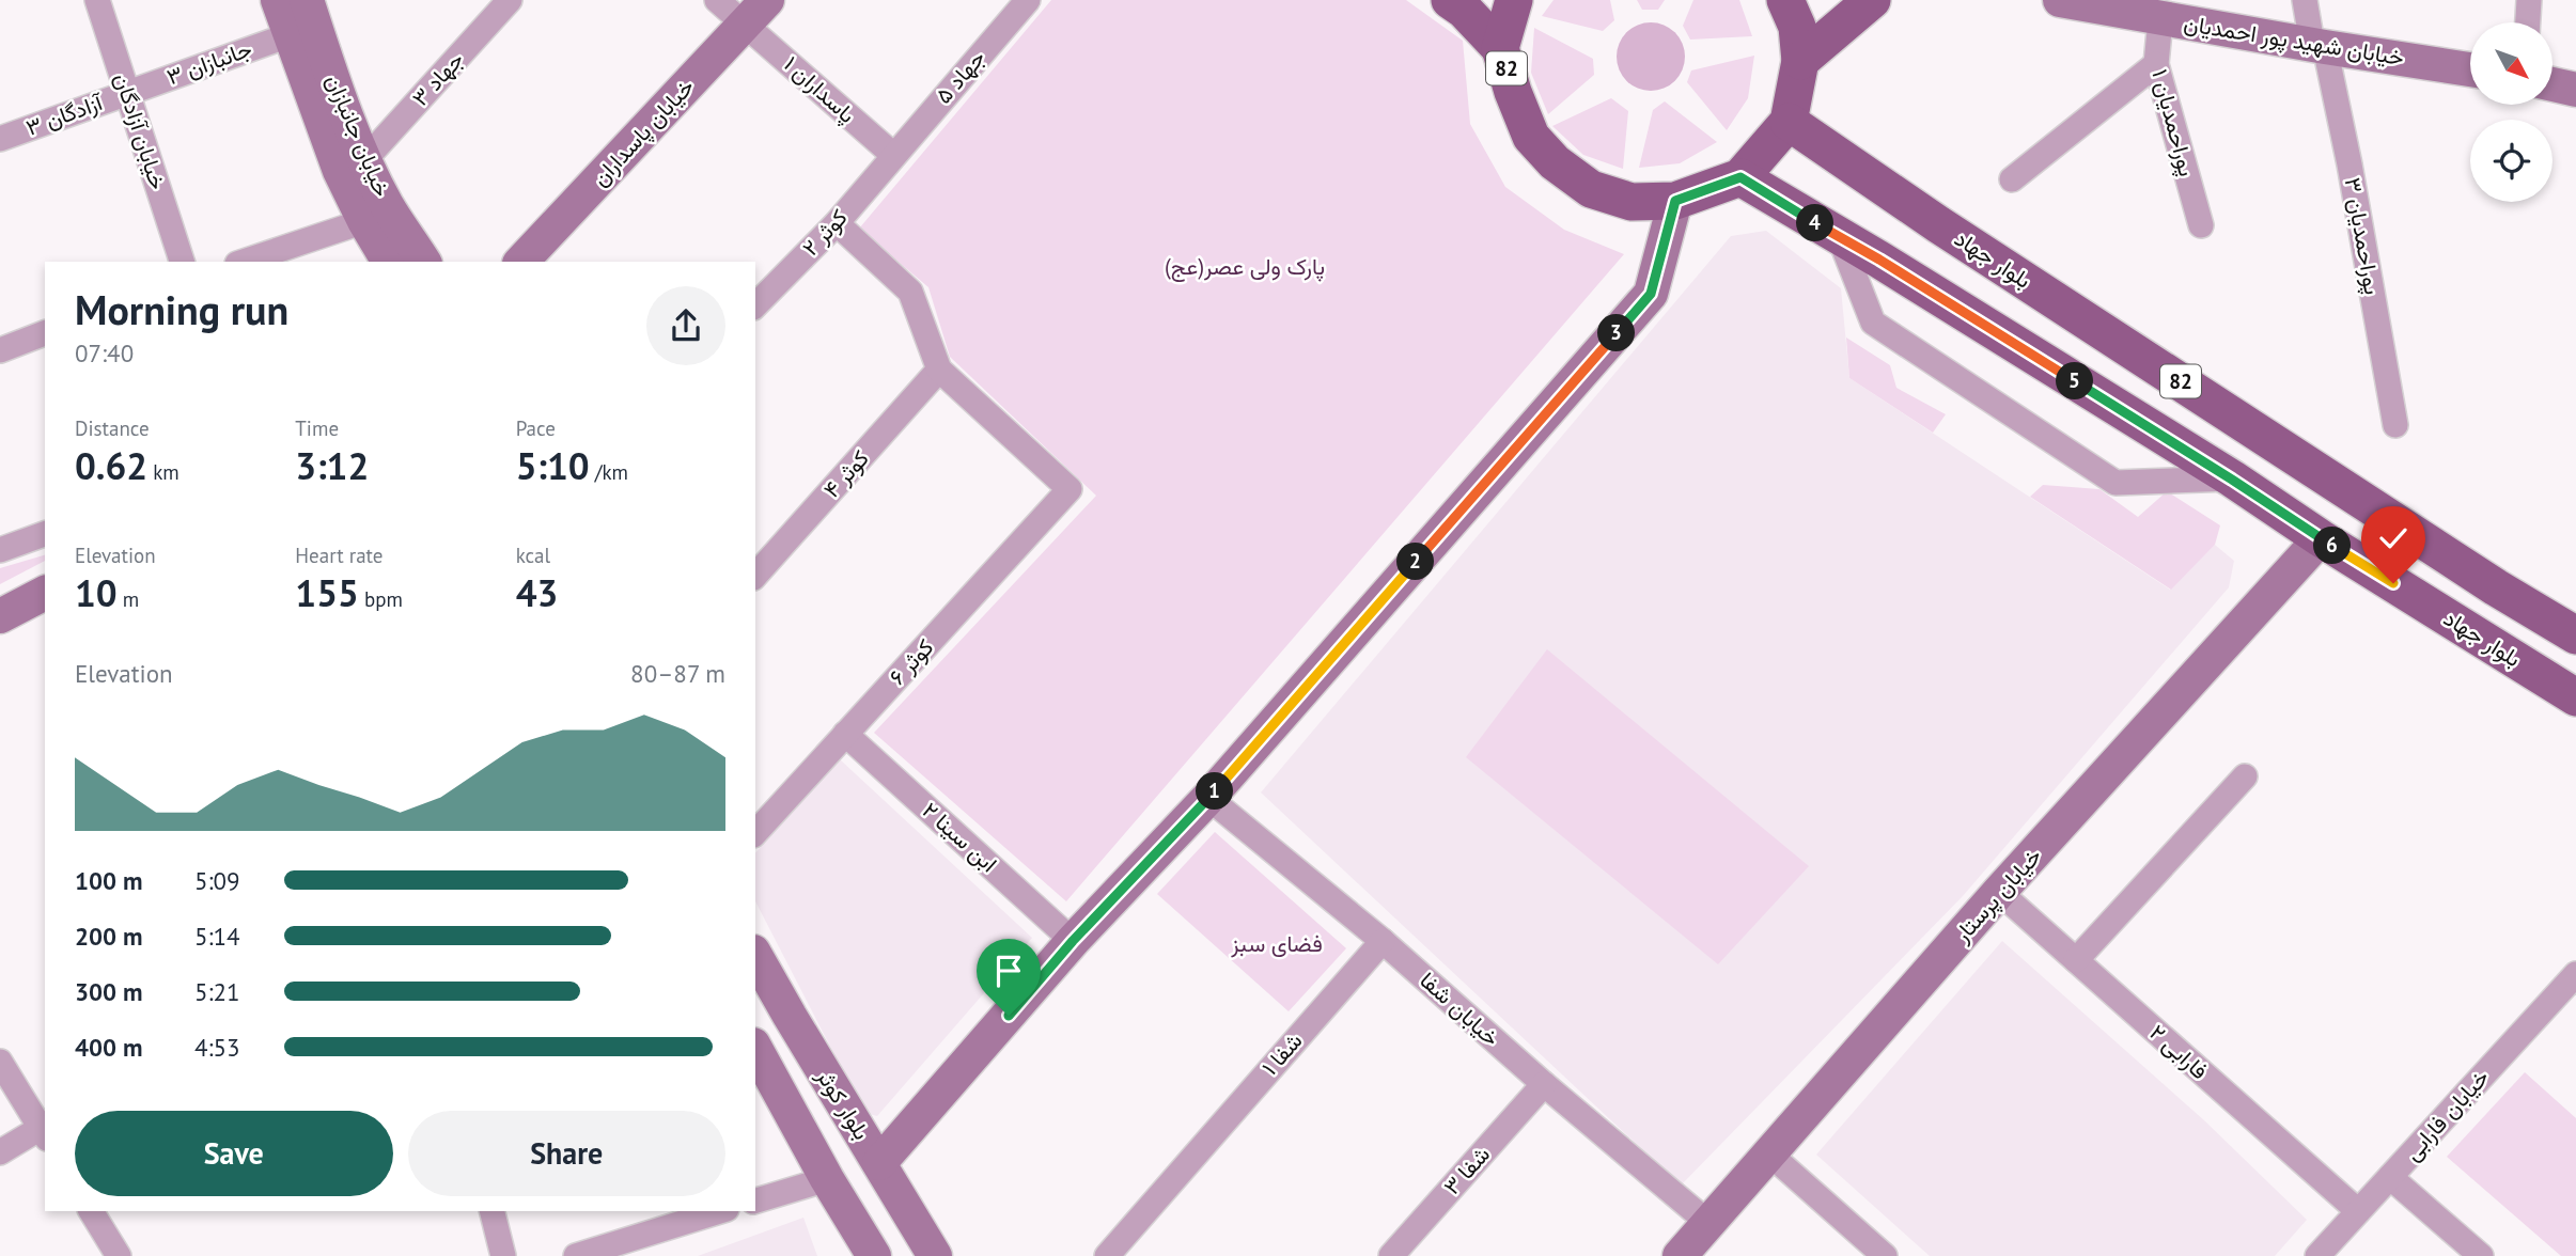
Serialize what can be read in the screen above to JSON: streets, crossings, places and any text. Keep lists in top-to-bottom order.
{
  "streets": {
    "main road": ["82", "بلوار جهاد"],
    "street": [
      "خیابان شهید پور احمدیان",
      "جانبازان ۳",
      "جهاد ۵",
      "جهاد ۳",
      "پاسداران ۱",
      "آزادگان ۳",
      "پوراحمدیان ۱",
      "خیابان آزادگان",
      "خیابان پاسداران",
      "خیابان جانبازان",
      "کوثر ۲",
      "پوراحمدیان ۳",
      "کوثر ۴",
      "کوثر ۶",
      "ابن سینا ۲",
      "خیابان پرستار",
      "خیابان شفا",
      "فارابی ۲",
      "شفا ۱",
      "بلوار کوثر",
      "خیابان فارابی",
      "شفا ۳"
    ]
  },
  "crossings": [
    ["خیابان شهید پور احمدیان", "پوراحمدیان ۱"],
    ["خیابان شهید پور احمدیان", "پوراحمدیان ۳"],
    ["جانبازان ۳", "آزادگان ۳"],
    ["جانبازان ۳", "خیابان آزادگان"],
    ["جانبازان ۳", "خیابان جانبازان"],
    ["82", "بلوار جهاد"],
    ["جهاد ۵", "پاسداران ۱"],
    ["جهاد ۵", "کوثر ۲"],
    ["جهاد ۳", "خیابان جانبازان"],
    ["پاسداران ۱", "خیابان پاسداران"],
    ["پاسداران ۱", "کوثر ۲"],
    ["آزادگان ۳", "خیابان آزادگان"],
    ["بلوار جهاد", "خیابان پرستار"],
    ["کوثر ۴", "کوثر ۶"],
    ["کوثر ۶", "ابن سینا ۲"],
    ["خیابان پرستار", "خیابان شفا"],
    ["خیابان پرستار", "فارابی ۲"],
    ["خیابان شفا", "شفا ۱"],
    ["خیابان شفا", "شفا ۳"],
    ["فارابی ۲", "خیابان فارابی"]
  ],
  "parks": ["پارک ولی عصر(عج)", "فضای سبز"],
  "north": "bottom right",
  "page": {
    "pins": [
      "4",
      "3",
      "5",
      "6",
      "2",
      "1"
    ],
    "heading": ["Morning run", "07:40"],
    "stats": [
      ["Distance", "0.62 km"],
      ["Time", "3:12"],
      ["Pace", "5:10 /km"],
      ["Elevation", "10 m"],
      ["Heart rate", "155 bpm"],
      ["kcal", "43"]
    ],
    "chart": ["Elevation", "80–87 m"],
    "list": [
      {
        "name": "100 m",
        "note": "5:09"
      },
      {
        "name": "200 m",
        "note": "5:14"
      },
      {
        "name": "300 m",
        "note": "5:21"
      },
      {
        "name": "400 m",
        "note": "4:53"
      }
    ],
    "buttons": ["Save", "Share"]
  }
}
